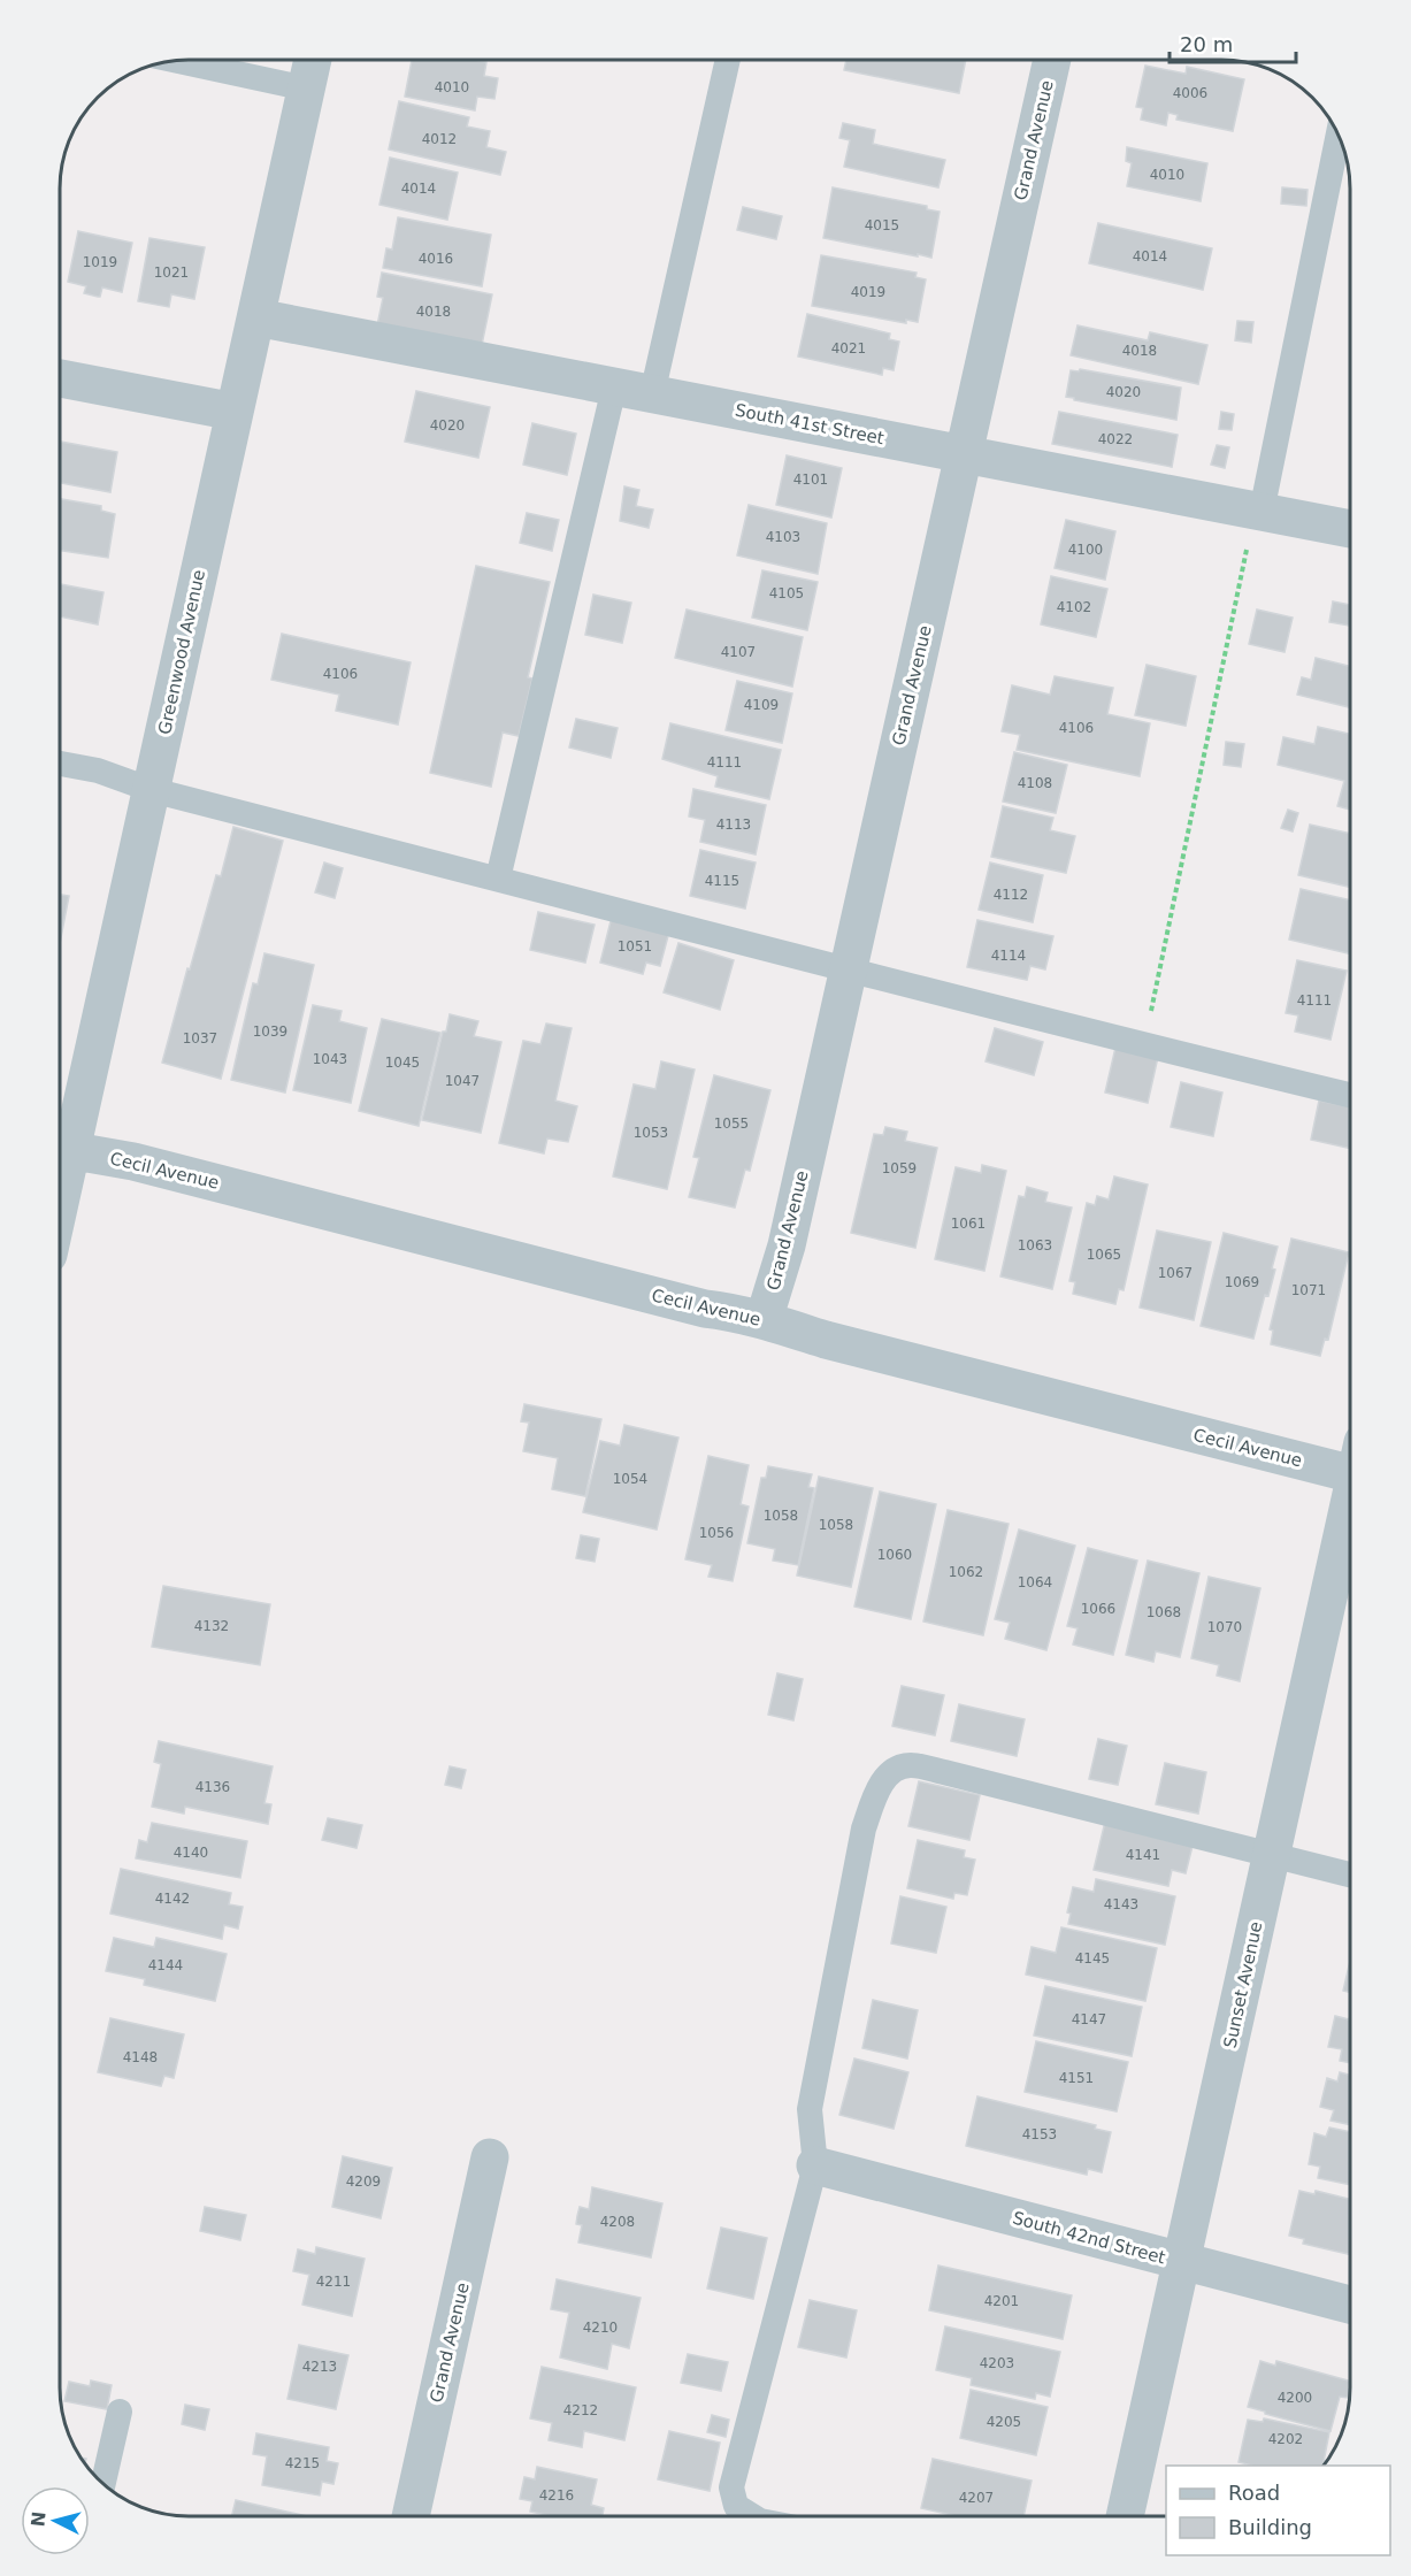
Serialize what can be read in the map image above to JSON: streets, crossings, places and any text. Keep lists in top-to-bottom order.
{
  "streets": {
    "street": [
      "Grand Avenue",
      "South 41st Street",
      "Greenwood Avenue",
      "Cecil Avenue",
      "Sunset Avenue",
      "South 42nd Street"
    ]
  },
  "crossings": [
    ["Grand Avenue", "South 41st Street"],
    ["Grand Avenue", "Cecil Avenue"],
    ["South 41st Street", "Greenwood Avenue"],
    ["Sunset Avenue", "South 42nd Street"]
  ],
  "house_numbers": [
    "4010",
    "4006",
    "4012",
    "4010",
    "4014",
    "4015",
    "4014",
    "4016",
    "1019",
    "1021",
    "4019",
    "4018",
    "4021",
    "4018",
    "4020",
    "4020",
    "4022",
    "4101",
    "4103",
    "4100",
    "4105",
    "4102",
    "4107",
    "4106",
    "4109",
    "4106",
    "4111",
    "4108",
    "4113",
    "4115",
    "4112",
    "1051",
    "4114",
    "4111",
    "1039",
    "1037",
    "1043",
    "1045",
    "1047",
    "1055",
    "1053",
    "1059",
    "1061",
    "1063",
    "1065",
    "1067",
    "1069",
    "1071",
    "1054",
    "1058",
    "1058",
    "1056",
    "1060",
    "1062",
    "1064",
    "1066",
    "1068",
    "4132",
    "1070",
    "4136",
    "4140",
    "4141",
    "4142",
    "4143",
    "4145",
    "4144",
    "4147",
    "4148",
    "4151",
    "4153",
    "4209",
    "4208",
    "4211",
    "4201",
    "4210",
    "4203",
    "4213",
    "4200",
    "4212",
    "4205",
    "4202",
    "4215",
    "4216",
    "4207"
  ],
  "legend": ["Road", "Building"],
  "scale_bar": "20 m",
  "north": "left"
}
